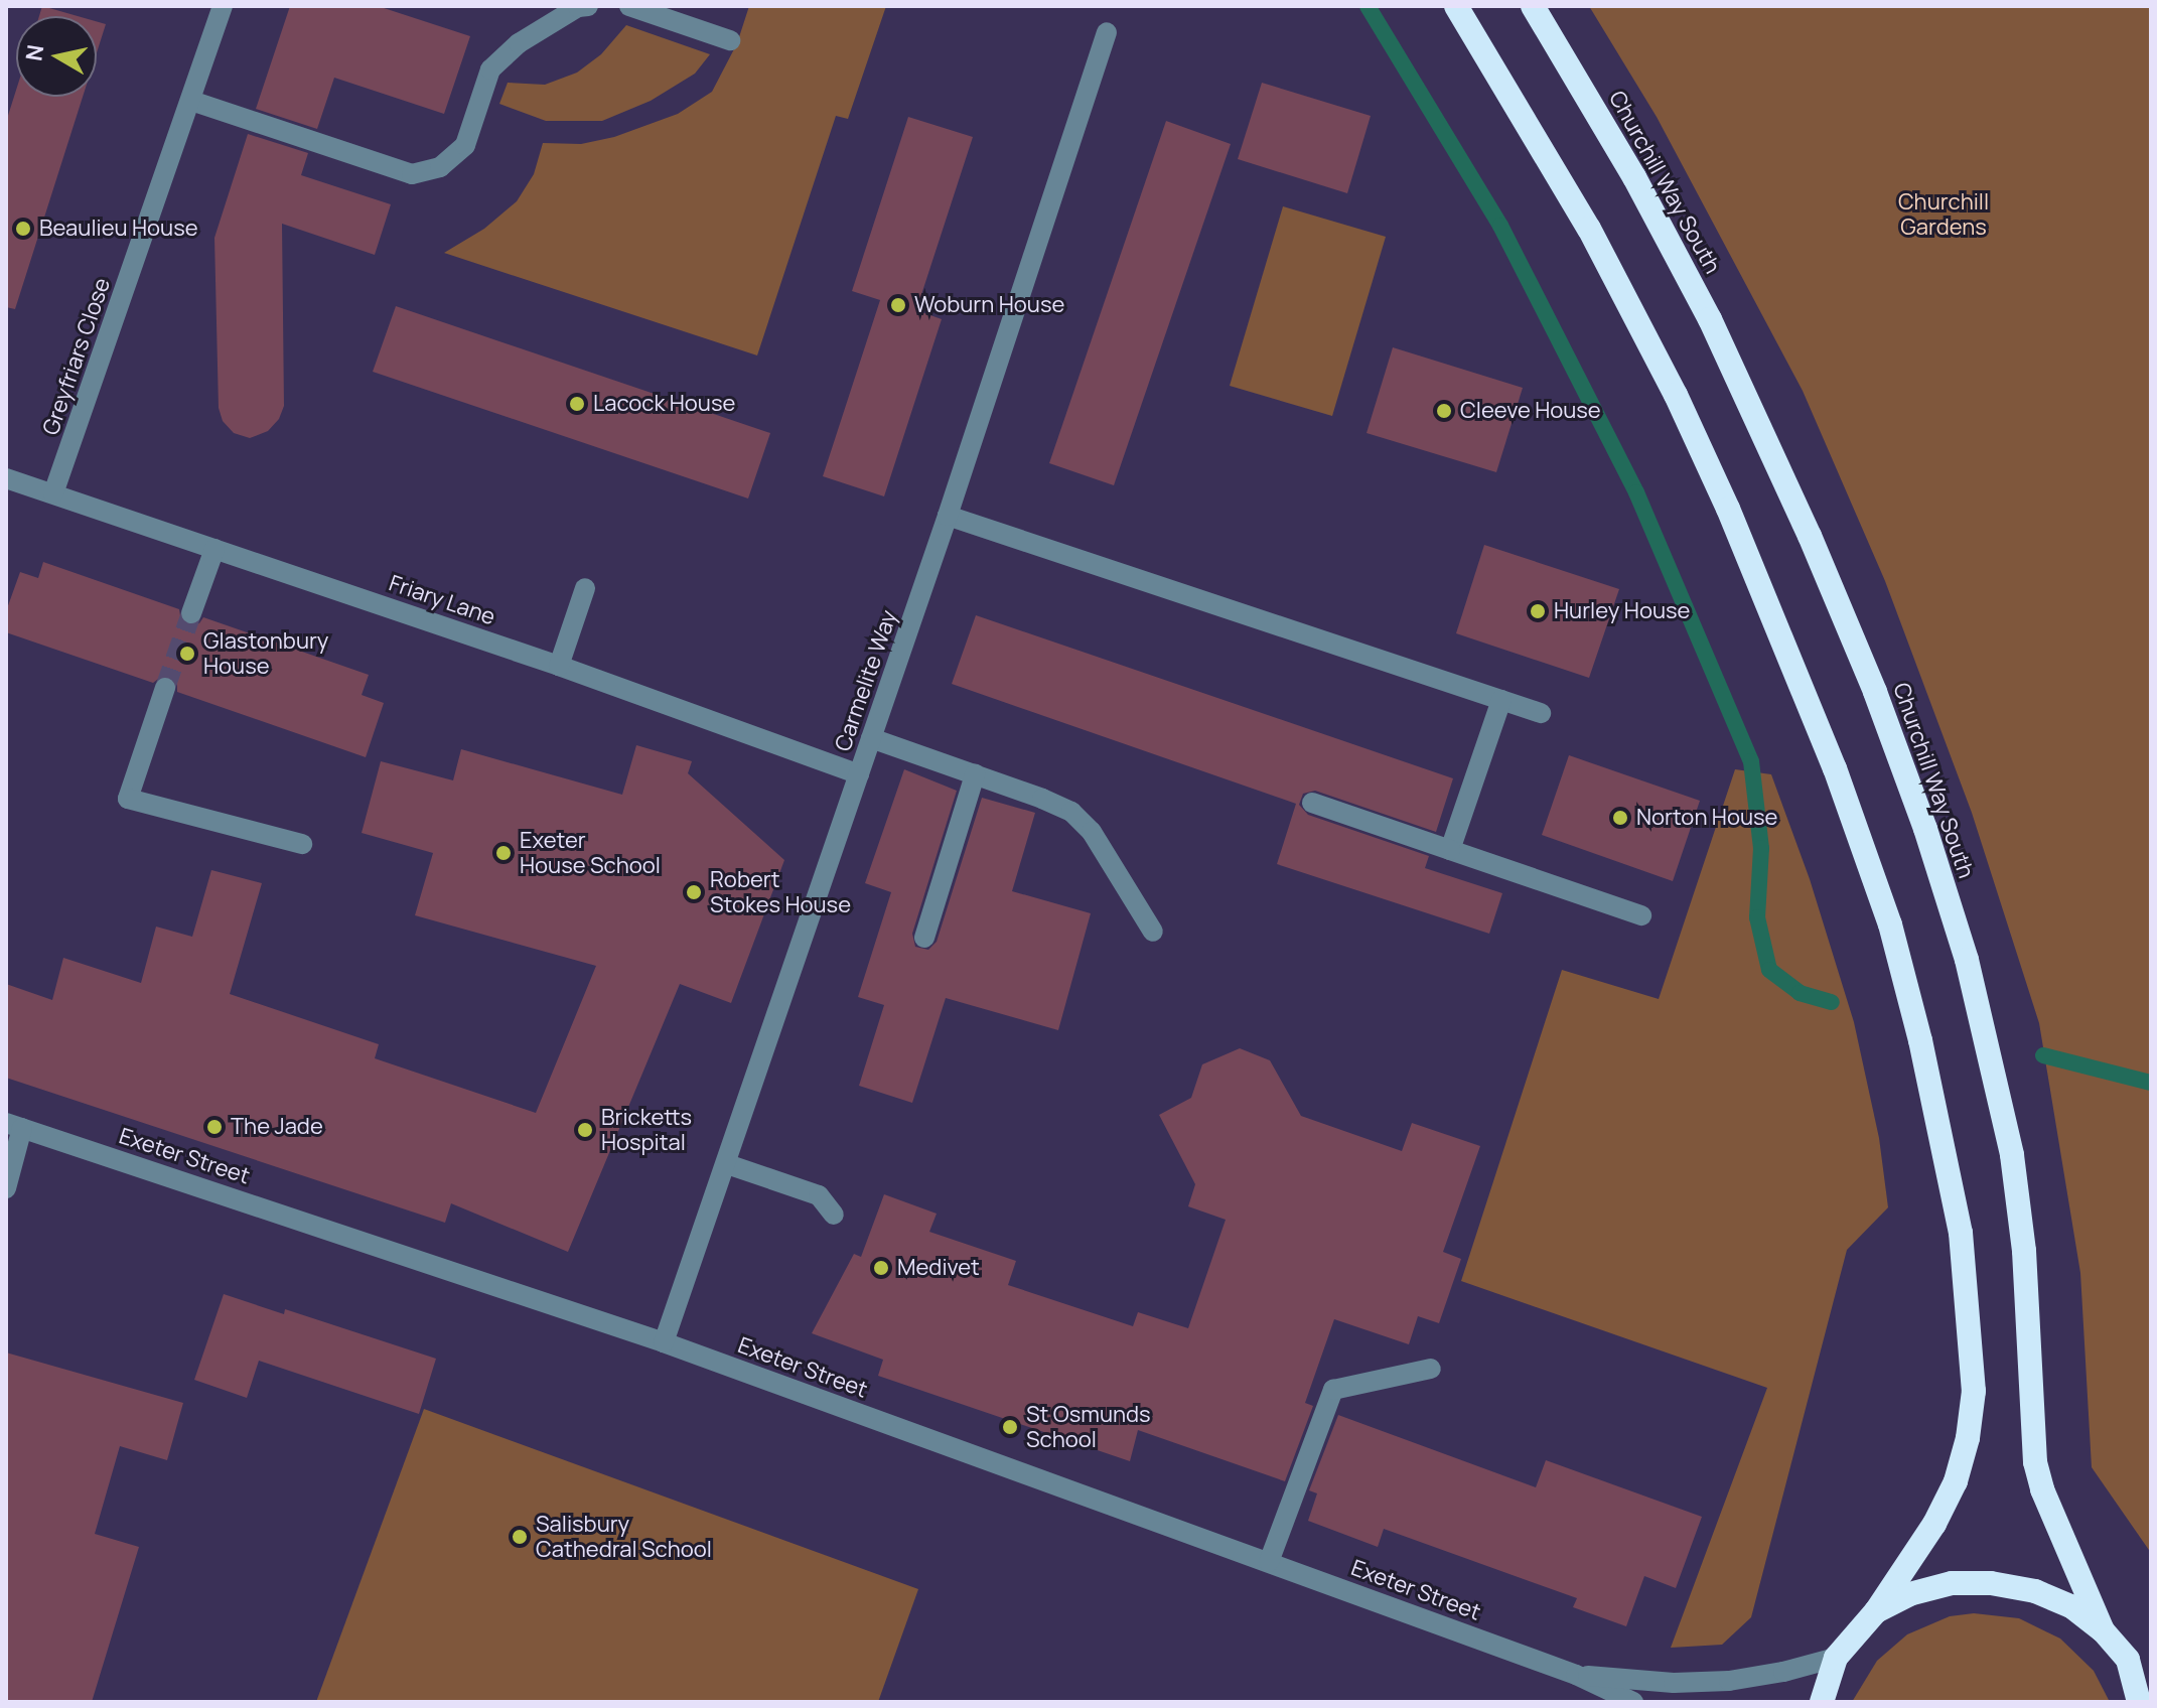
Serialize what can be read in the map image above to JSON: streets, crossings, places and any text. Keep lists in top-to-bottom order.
{
  "streets": {
    "highway": ["Churchill Way South"],
    "street": [
      "Greyfriars Close",
      "Friary Lane",
      "Carmelite Way",
      "Exeter Street"
    ]
  },
  "crossings": [
    ["Greyfriars Close", "Friary Lane"],
    ["Friary Lane", "Carmelite Way"],
    ["Carmelite Way", "Exeter Street"]
  ],
  "parks": ["Churchill Gardens"],
  "places": [
    "Beaulieu House",
    "Woburn House",
    "Lacock House",
    "Cleeve House",
    "Hurley House",
    "Glastonbury House",
    "Norton House",
    "Exeter House School",
    "Robert Stokes House",
    "The Jade",
    "Bricketts Hospital",
    "Medivet",
    "St Osmunds School",
    "Salisbury Cathedral School"
  ],
  "north": "left"
}
